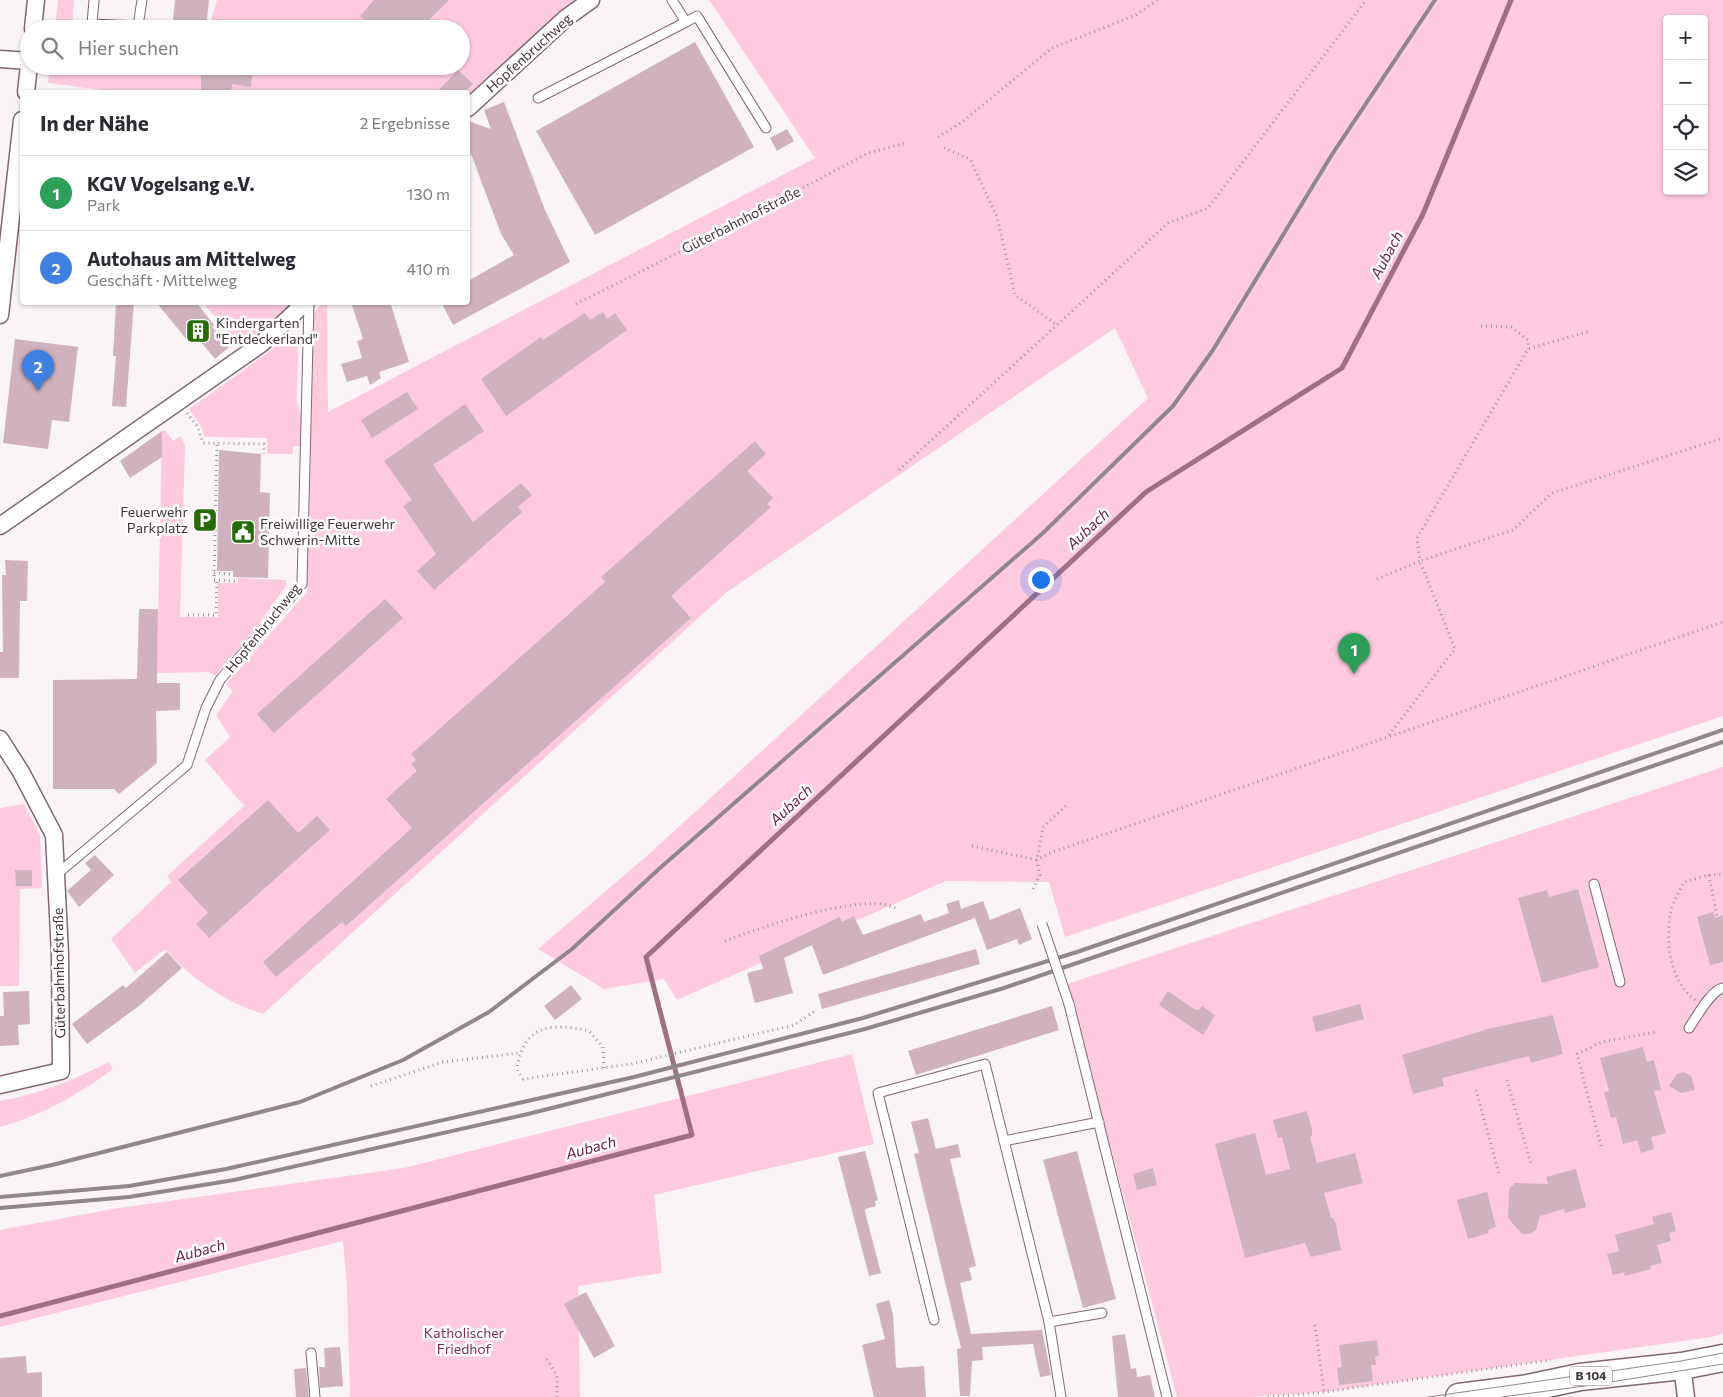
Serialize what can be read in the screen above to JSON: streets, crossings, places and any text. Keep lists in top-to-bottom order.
{
  "streets": {
    "main road": ["B 104"],
    "street": ["Hopfenbruchweg", "Güterbahnhofstraße"]
  },
  "crossings": [
    ["Hopfenbruchweg", "Güterbahnhofstraße"]
  ],
  "water": ["Aubach"],
  "parks": ["Katholischer Friedhof"],
  "places": {
    "building": ["Kindergarten \"Entdeckerland\""],
    "parking": ["Feuerwehr Parkplatz"],
    "public building": ["Freiwillige Feuerwehr Schwerin-Mitte"]
  },
  "page": {
    "map_buttons": ["+", "−"],
    "search": "Hier suchen",
    "heading": ["In der Nähe", "2 Ergebnisse"],
    "list": [
      {
        "mark": "1",
        "name": "KGV Vogelsang e.V.",
        "note": "Park",
        "value": "130 m"
      },
      {
        "mark": "2",
        "name": "Autohaus am Mittelweg",
        "note": "Geschäft · Mittelweg",
        "value": "410 m"
      }
    ],
    "pins": ["2", "1"]
  }
}
